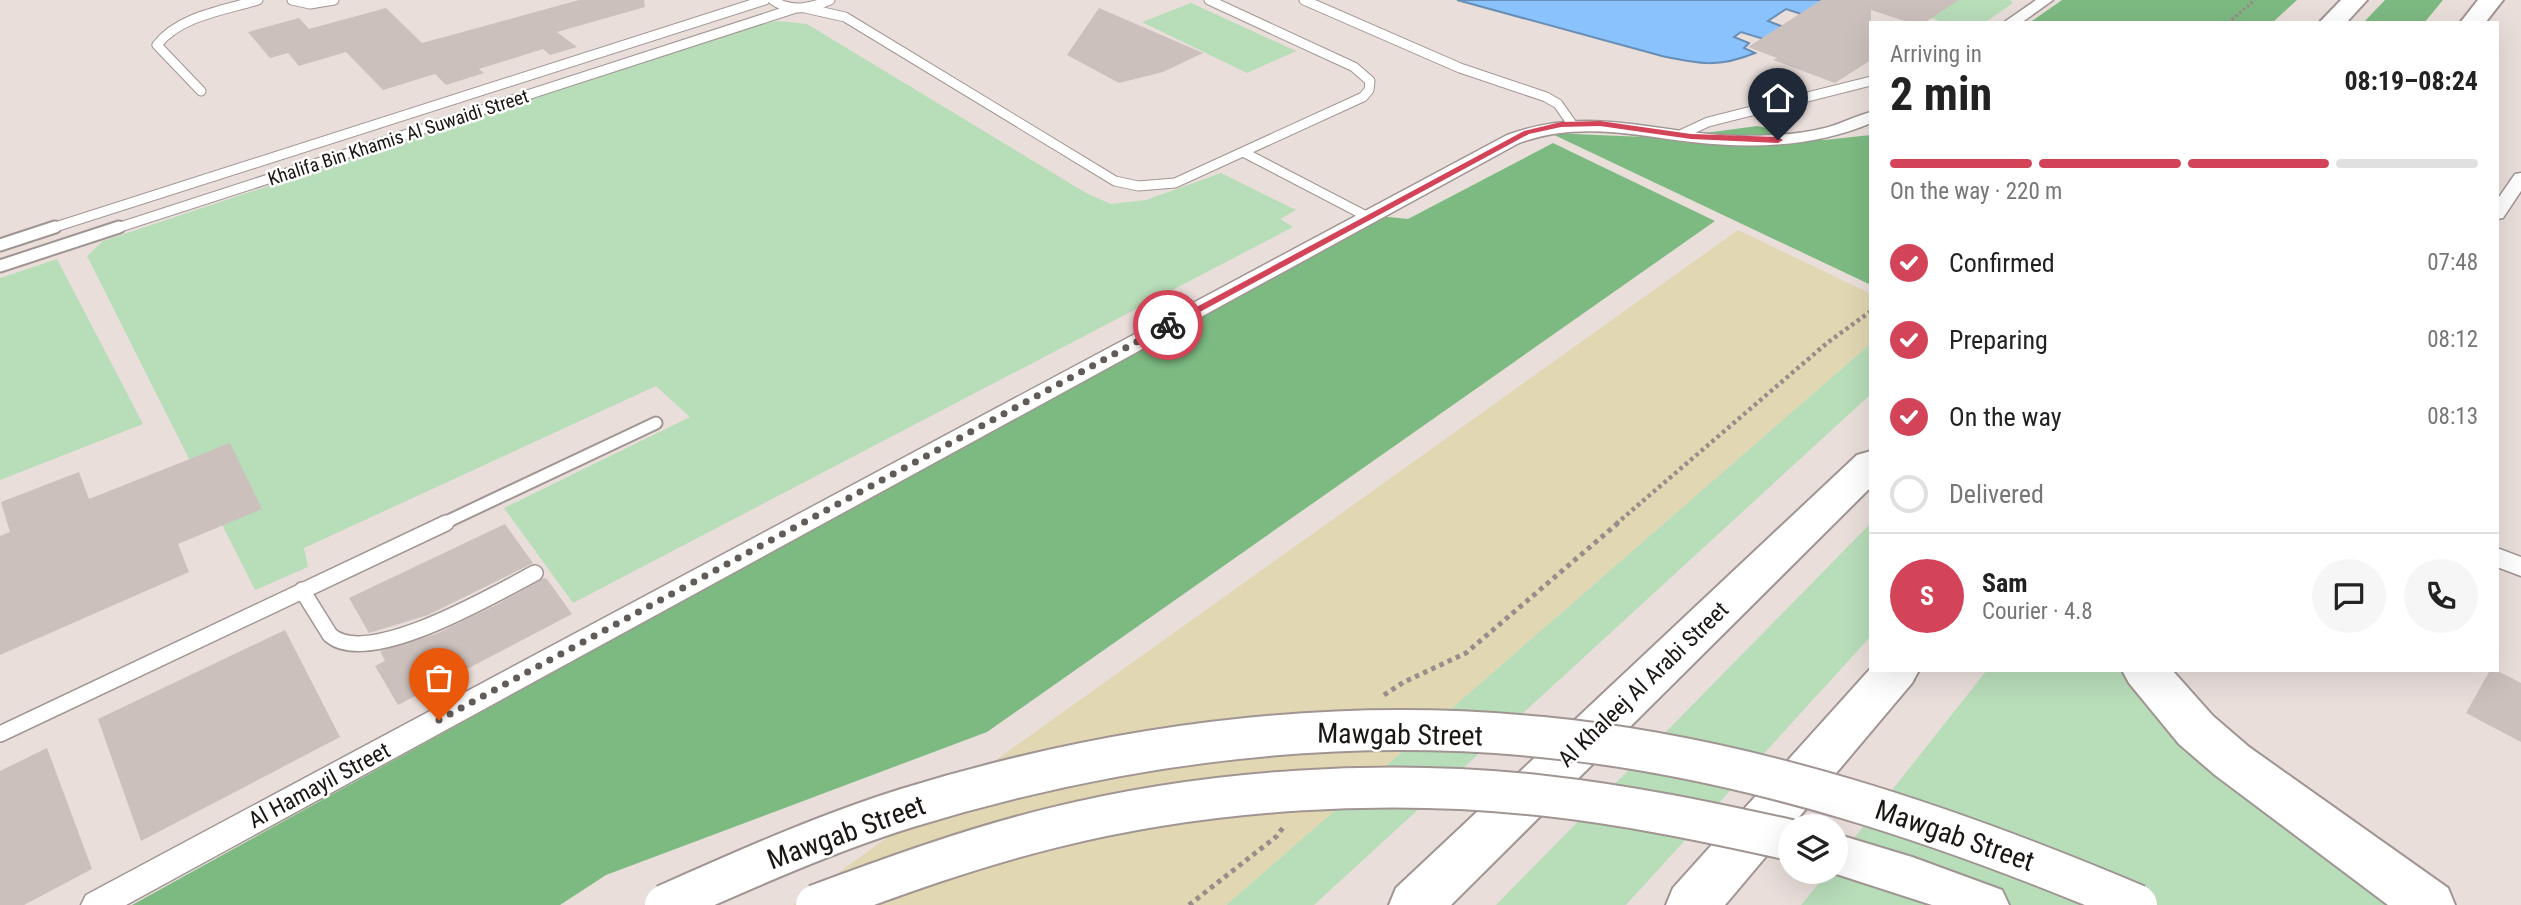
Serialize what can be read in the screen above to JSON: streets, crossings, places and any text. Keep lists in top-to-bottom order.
{
  "streets": {
    "highway": ["Al Khaleej Al Arabi Street"],
    "main road": ["Mawgab Street"],
    "street": ["Al Hamayil Street"],
    "lane": ["Khalifa Bin Khamis Al Suwaidi Street"]
  },
  "page": {
    "heading": ["2 min", "Arriving in", "08:19–08:24"],
    "panel": ["Sam", "Courier · 4.8"],
    "bar": "On the way · 220 m",
    "list": [
      ["Confirmed", "07:48"],
      ["Preparing", "08:12"],
      ["On the way", "08:13"],
      "Delivered"
    ],
    "round": "S"
  }
}
